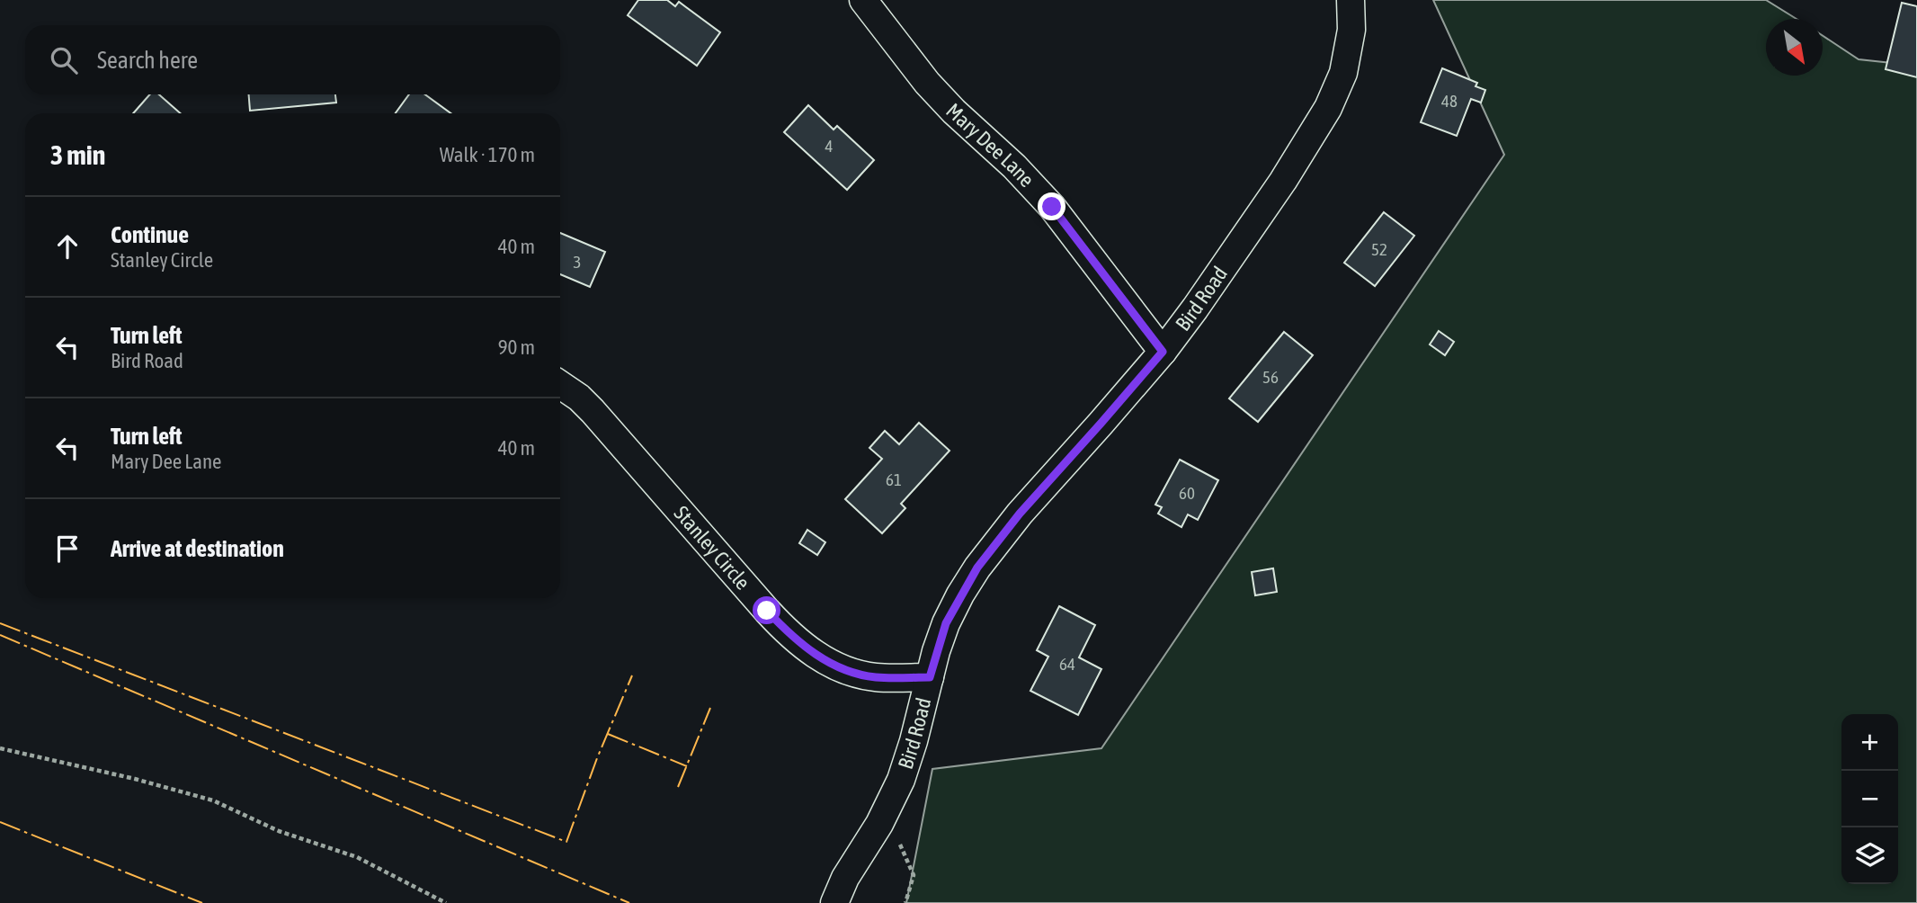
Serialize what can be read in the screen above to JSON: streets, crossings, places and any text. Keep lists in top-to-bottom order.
{
  "streets": {
    "street": ["Mary Dee Lane", "Bird Road", "Stanley Circle"]
  },
  "crossings": [
    ["Mary Dee Lane", "Bird Road"],
    ["Bird Road", "Stanley Circle"]
  ],
  "house_numbers": [
    "48",
    "4",
    "52",
    "3",
    "56",
    "61",
    "60",
    "64"
  ],
  "north": "bottom right",
  "page": {
    "search": "Search here",
    "heading": ["3 min", "Walk · 170 m"],
    "list": [
      ["Continue", "Stanley Circle", "40 m"],
      ["Turn left", "Bird Road", "90 m"],
      ["Turn left", "Mary Dee Lane", "40 m"],
      "Arrive at destination"
    ],
    "map_buttons": ["+", "−"]
  }
}
